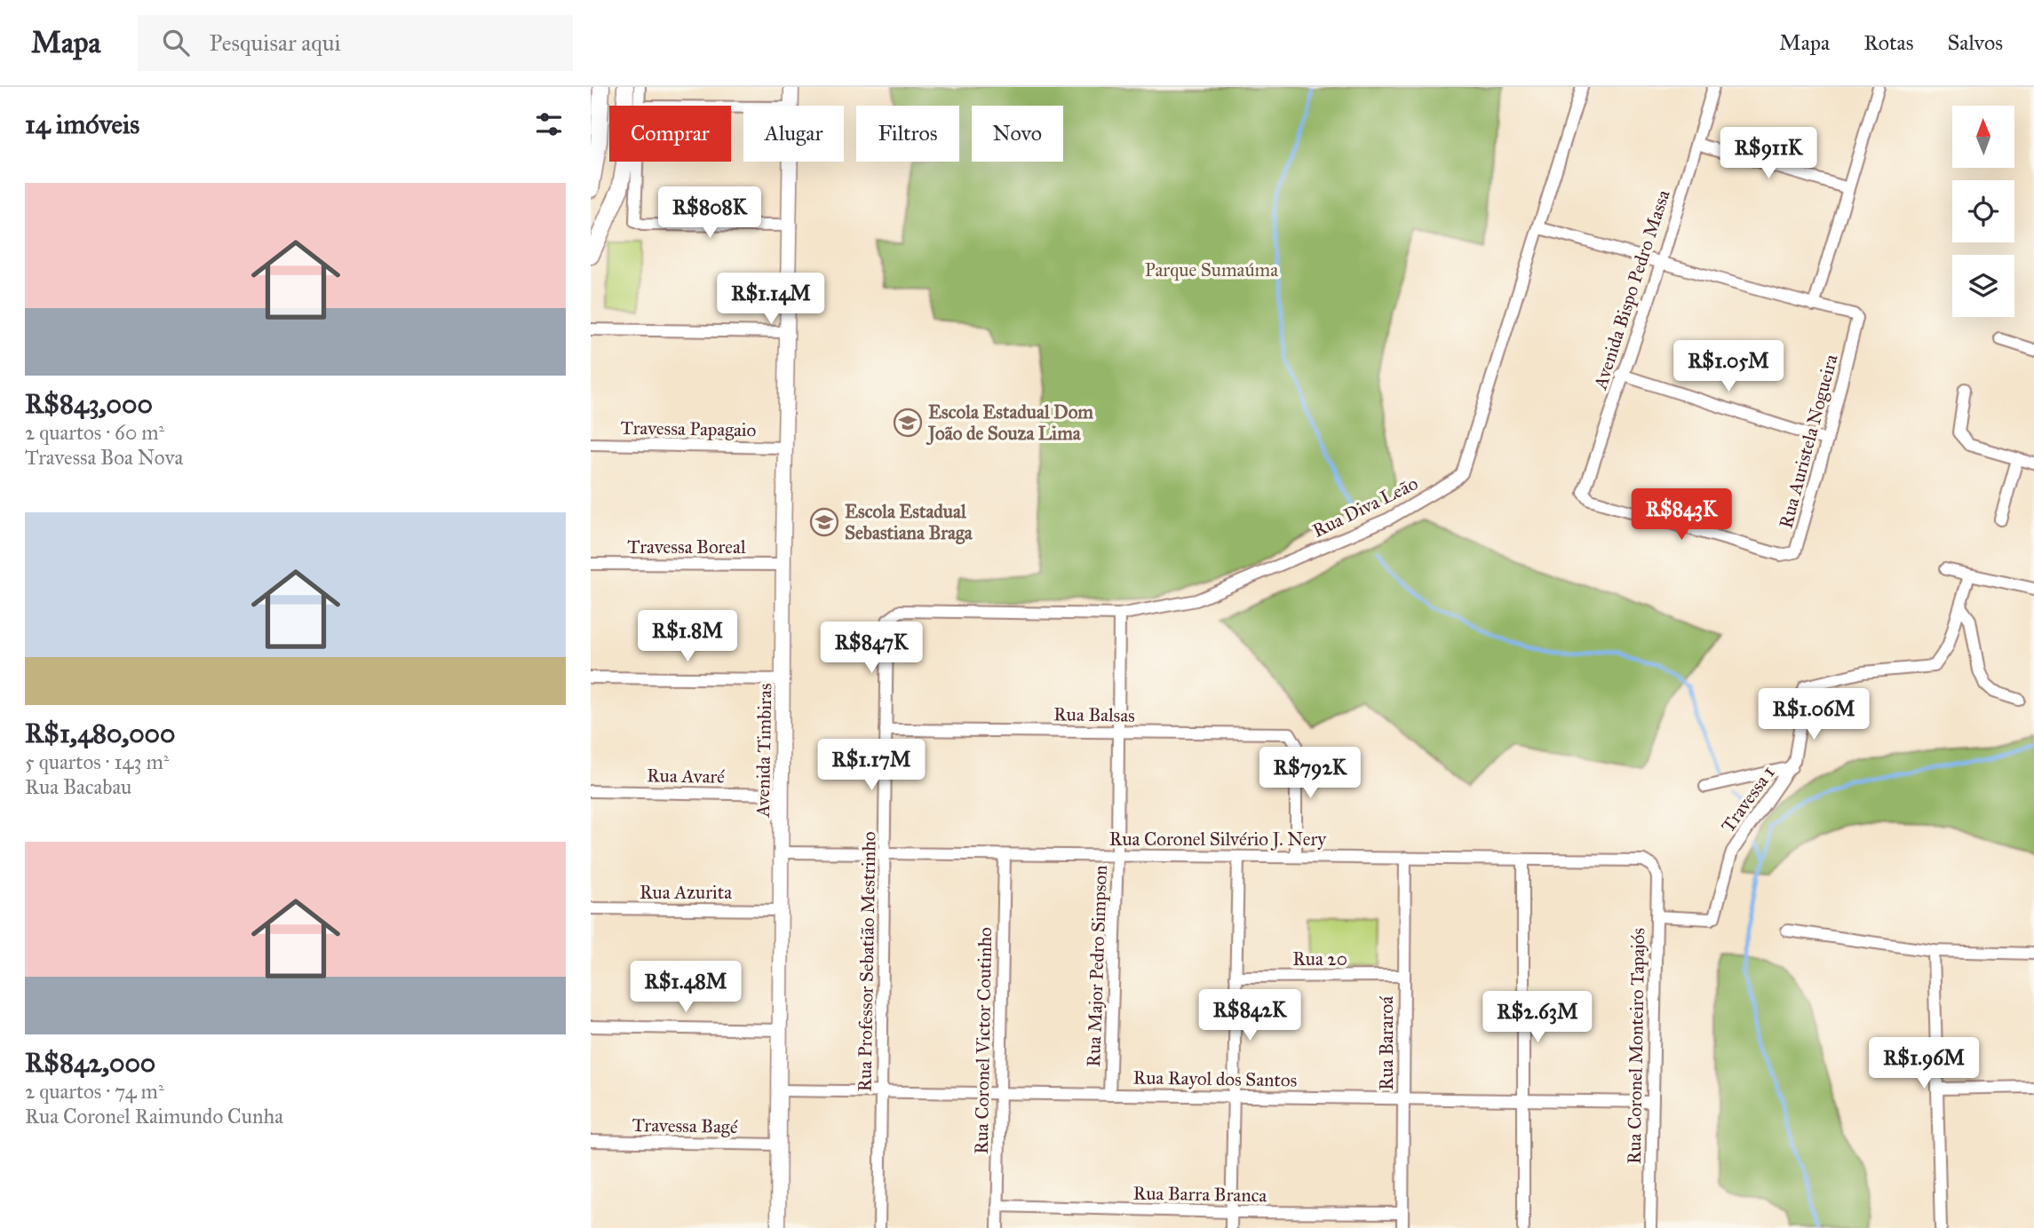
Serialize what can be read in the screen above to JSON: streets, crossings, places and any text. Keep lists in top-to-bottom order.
{
  "streets": {
    "street": [
      "Avenida Bispo Pedro Massa",
      "Travessa Papagaio",
      "Rua Auristela Nogueira",
      "Rua Diva Leão",
      "Travessa Boreal",
      "Rua Balsas",
      "Avenida Timbiras",
      "Rua Avaré",
      "Travessa 1",
      "Rua Coronel Silvério J. Nery",
      "Rua Azurita",
      "Rua 20",
      "Rua Professor Sebatião Mestrinho",
      "Rua Major Pedro Simpson",
      "Rua Coronel Victor Coutinho",
      "Rua Bararoá",
      "Rua Coronel Monteiro Tapajós",
      "Rua Rayol dos Santos",
      "Travessa Bagé",
      "Rua Barra Branca"
    ]
  },
  "crossings": [
    ["Avenida Bispo Pedro Massa", "Rua Auristela Nogueira"],
    ["Travessa Papagaio", "Avenida Timbiras"],
    ["Rua Diva Leão", "Rua Professor Sebatião Mestrinho"],
    ["Rua Diva Leão", "Rua Major Pedro Simpson"],
    ["Travessa Boreal", "Avenida Timbiras"],
    ["Rua Balsas", "Rua Coronel Silvério J. Nery"],
    ["Rua Balsas", "Rua Professor Sebatião Mestrinho"],
    ["Rua Balsas", "Rua Major Pedro Simpson"],
    ["Avenida Timbiras", "Rua Avaré"],
    ["Avenida Timbiras", "Rua Coronel Silvério J. Nery"],
    ["Avenida Timbiras", "Rua Azurita"],
    ["Avenida Timbiras", "Rua Rayol dos Santos"],
    ["Avenida Timbiras", "Travessa Bagé"],
    ["Travessa 1", "Rua Coronel Monteiro Tapajós"],
    ["Rua Coronel Silvério J. Nery", "Rua Professor Sebatião Mestrinho"],
    ["Rua Coronel Silvério J. Nery", "Rua Major Pedro Simpson"],
    ["Rua Coronel Silvério J. Nery", "Rua Coronel Victor Coutinho"],
    ["Rua Coronel Silvério J. Nery", "Rua Bararoá"],
    ["Rua Coronel Silvério J. Nery", "Rua Coronel Monteiro Tapajós"],
    ["Rua 20", "Rua Bararoá"],
    ["Rua Professor Sebatião Mestrinho", "Rua Rayol dos Santos"],
    ["Rua Major Pedro Simpson", "Rua Rayol dos Santos"],
    ["Rua Coronel Victor Coutinho", "Rua Rayol dos Santos"],
    ["Rua Coronel Victor Coutinho", "Rua Barra Branca"],
    ["Rua Bararoá", "Rua Rayol dos Santos"],
    ["Rua Bararoá", "Rua Barra Branca"],
    ["Rua Coronel Monteiro Tapajós", "Rua Rayol dos Santos"]
  ],
  "parks": ["Parque Sumaúma"],
  "places": {
    "school or university": ["Escola Estadual Dom João de Souza Lima", "Escola Estadual Sebastiana Braga"]
  },
  "north": "top",
  "page": {
    "header": "Mapa",
    "search": "Pesquisar aqui",
    "nav": ["Mapa", "Rotas", "Salvos"],
    "heading": "14 imóveis",
    "chip": [
      "Comprar",
      "Alugar",
      "Filtros",
      "Novo"
    ],
    "price": [
      "R$911K",
      "R$808K",
      "R$1.14M",
      "R$1.05M",
      "R$843K",
      "R$1.8M",
      "R$847K",
      "R$1.06M",
      "R$1.17M",
      "R$792K",
      "R$1.48M",
      "R$842K",
      "R$2.63M",
      "R$1.96M"
    ],
    "list": [
      {
        "name": "R$843,000",
        "note": "2 quartos · 60 m² · Travessa Boa Nova"
      },
      {
        "name": "R$1,480,000",
        "note": "5 quartos · 143 m² · Rua Bacabau"
      },
      {
        "name": "R$842,000",
        "note": "2 quartos · 74 m² · Rua Coronel Raimundo Cunha"
      }
    ]
  }
}
